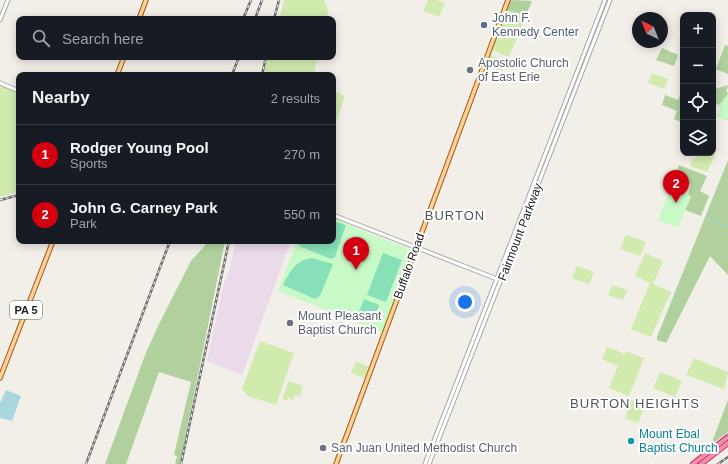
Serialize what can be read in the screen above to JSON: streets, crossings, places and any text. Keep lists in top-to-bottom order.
{
  "streets": {
    "main road": ["Buffalo Road", "PA 5"],
    "street": ["Fairmount Parkway"]
  },
  "districts": ["BURTON", "BURTON HEIGHTS"],
  "places": [
    "John F. Kennedy Center",
    "Apostolic Church of East Erie",
    "Mount Pleasant Baptist Church",
    "Mount Ebal Baptist Church",
    "San Juan United Methodist Church"
  ],
  "north": "top left",
  "page": {
    "map_buttons": ["+", "−"],
    "search": "Search here",
    "heading": ["Nearby", "2 results"],
    "list": [
      {
        "mark": "1",
        "name": "Rodger Young Pool",
        "note": "Sports",
        "value": "270 m"
      },
      {
        "mark": "2",
        "name": "John G. Carney Park",
        "note": "Park",
        "value": "550 m"
      }
    ],
    "pins": ["2", "1"]
  }
}
